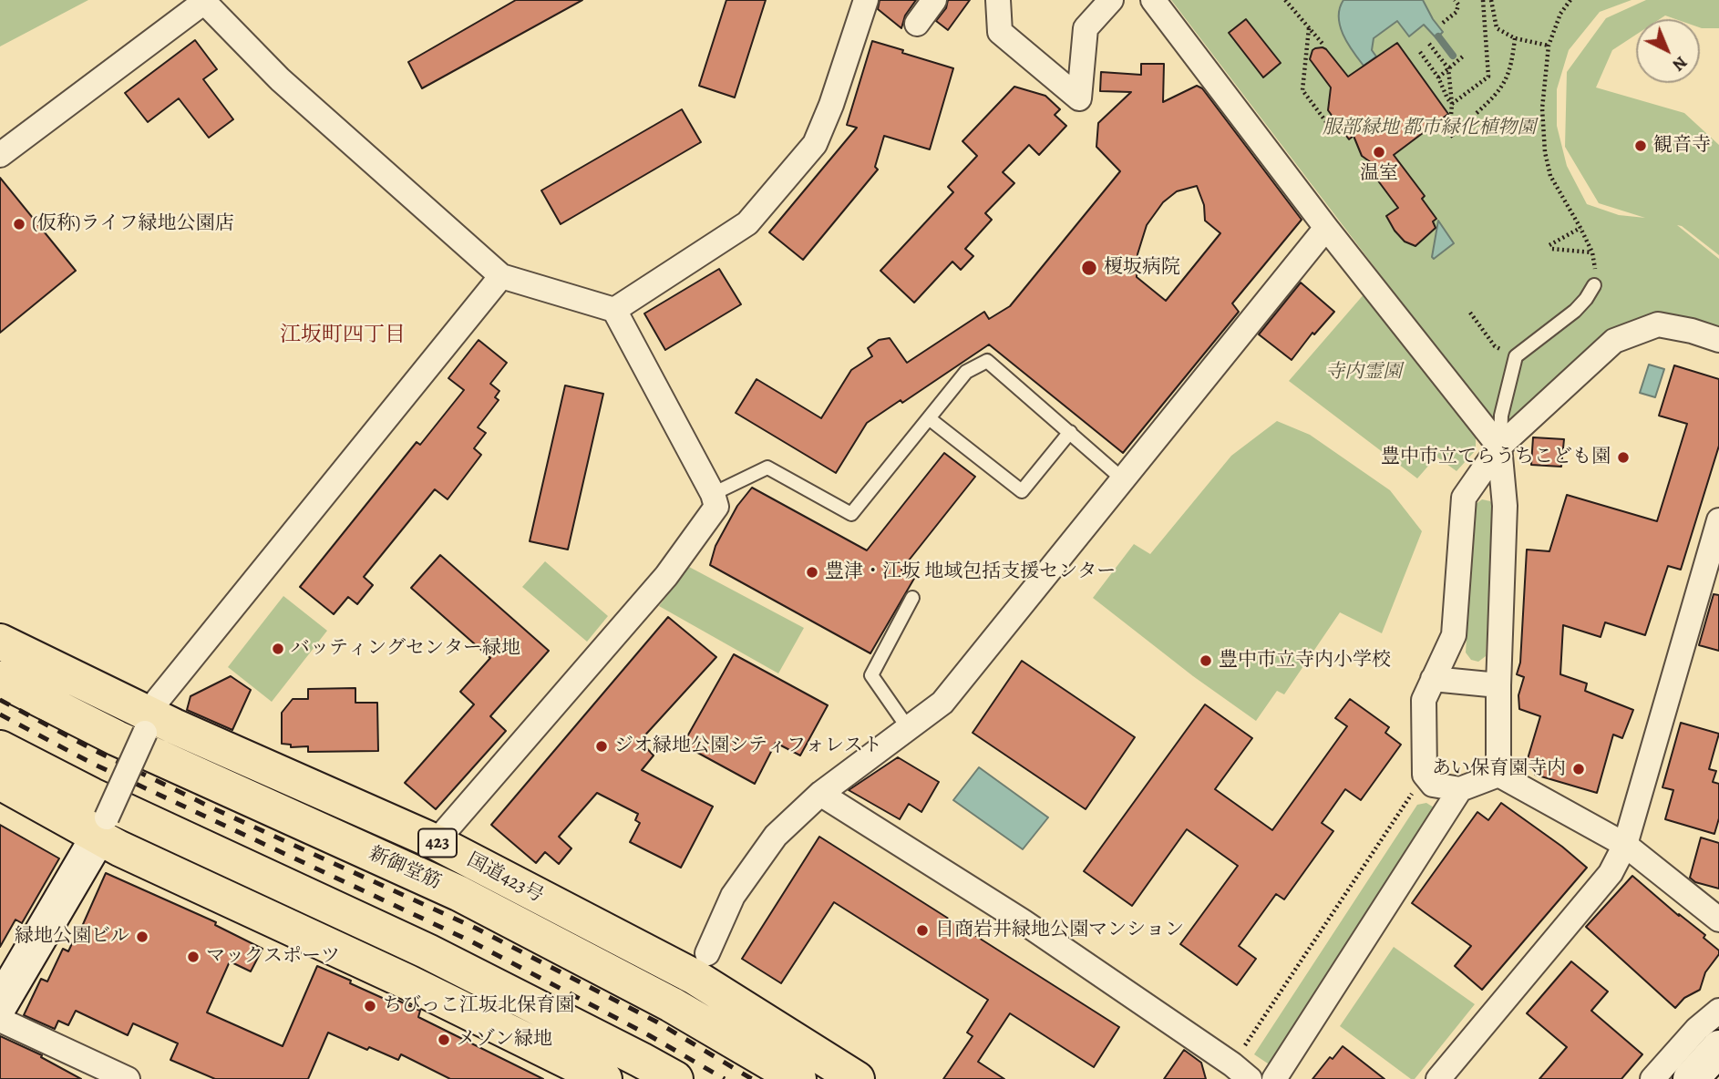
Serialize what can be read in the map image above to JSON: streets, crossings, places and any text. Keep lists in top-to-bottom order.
{
  "streets": {
    "highway": ["423", "新御堂筋", "国道423号"]
  },
  "districts": ["江坂町四丁目"],
  "parks": ["服部緑地 都市緑化植物園", "寺内霊園"],
  "places": [
    "観音寺",
    "温室",
    "(仮称)ライフ緑地公園店",
    "榎坂病院",
    "豊中市立てらうちこども園",
    "豊津・江坂 地域包括支援センター",
    "バッティングセンター緑地",
    "豊中市立寺内小学校",
    "ジオ緑地公園シティフォレスト",
    "あい保育園寺内",
    "日商岩井緑地公園マンション",
    "緑地公園ビル",
    "マックスポーツ",
    "ちびっこ江坂北保育園",
    "メゾン緑地"
  ],
  "north": "bottom right"
}
